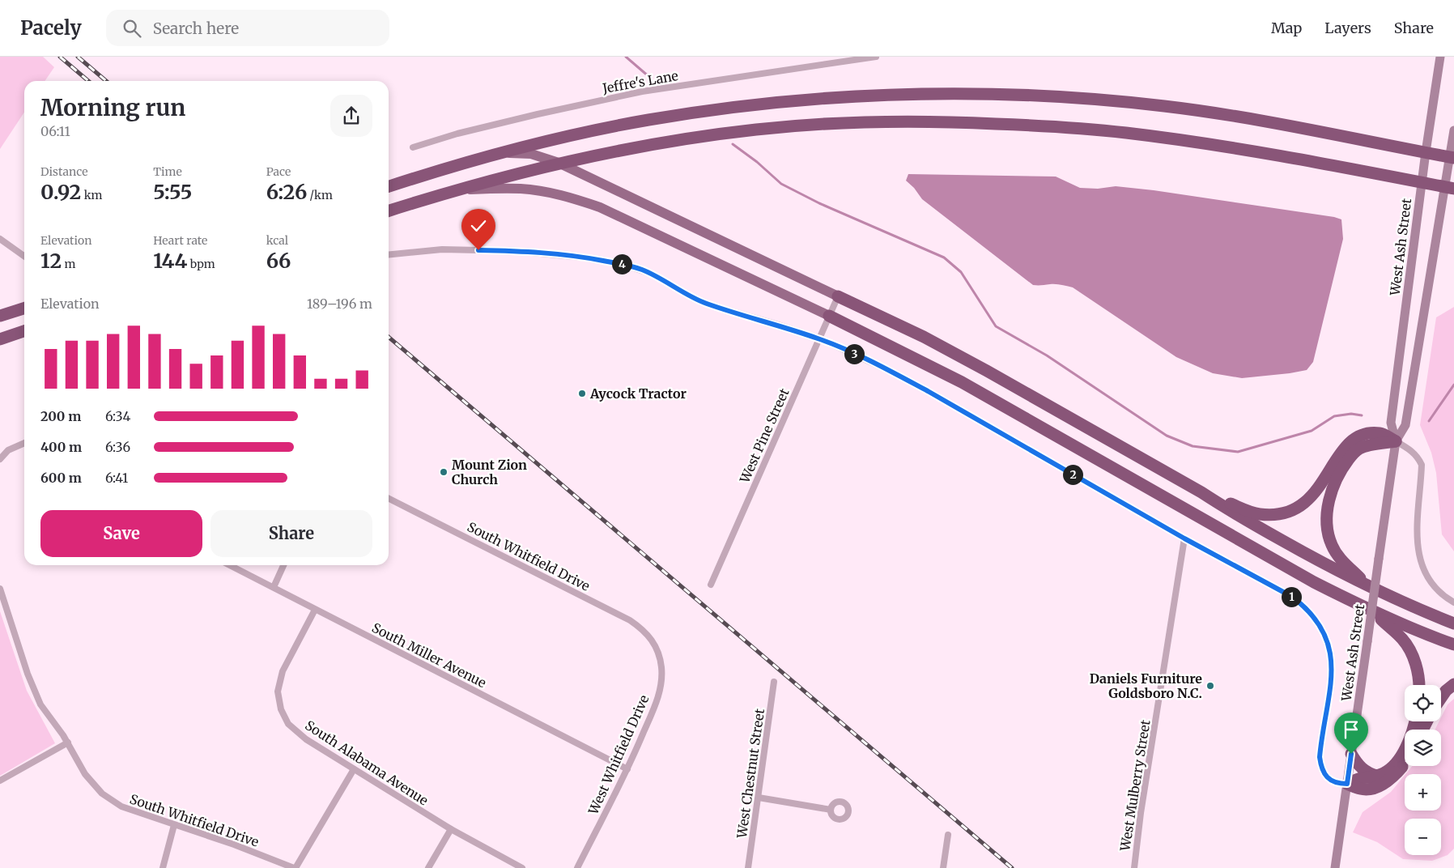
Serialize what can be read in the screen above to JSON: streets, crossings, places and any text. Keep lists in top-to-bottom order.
{
  "streets": {
    "main road": ["West Ash Street"],
    "street": [
      "Jeffre's Lane",
      "West Pine Street",
      "South Whitfield Drive",
      "South Miller Avenue",
      "West Whitfield Drive",
      "South Alabama Avenue",
      "West Chestnut Street",
      "West Mulberry Street"
    ]
  },
  "crossings": [
    ["South Whitfield Drive", "West Whitfield Drive"],
    ["South Miller Avenue", "West Whitfield Drive"],
    ["South Miller Avenue", "South Alabama Avenue"]
  ],
  "places": ["Aycock Tractor", "Mount Zion Church", "Daniels Furniture Goldsboro N.C."],
  "page": {
    "header": "Pacely",
    "search": "Search here",
    "nav": ["Map", "Layers", "Share"],
    "heading": ["Morning run", "06:11"],
    "stats": [
      ["Distance", "0.92 km"],
      ["Time", "5:55"],
      ["Pace", "6:26 /km"],
      ["Elevation", "12 m"],
      ["Heart rate", "144 bpm"],
      ["kcal", "66"]
    ],
    "pins": [
      "4",
      "3",
      "2",
      "1"
    ],
    "chart": ["Elevation", "189–196 m"],
    "list": [
      {
        "name": "200 m",
        "note": "6:34"
      },
      {
        "name": "400 m",
        "note": "6:36"
      },
      {
        "name": "600 m",
        "note": "6:41"
      }
    ],
    "buttons": ["Save", "Share"],
    "map_buttons": ["+", "−"]
  }
}
